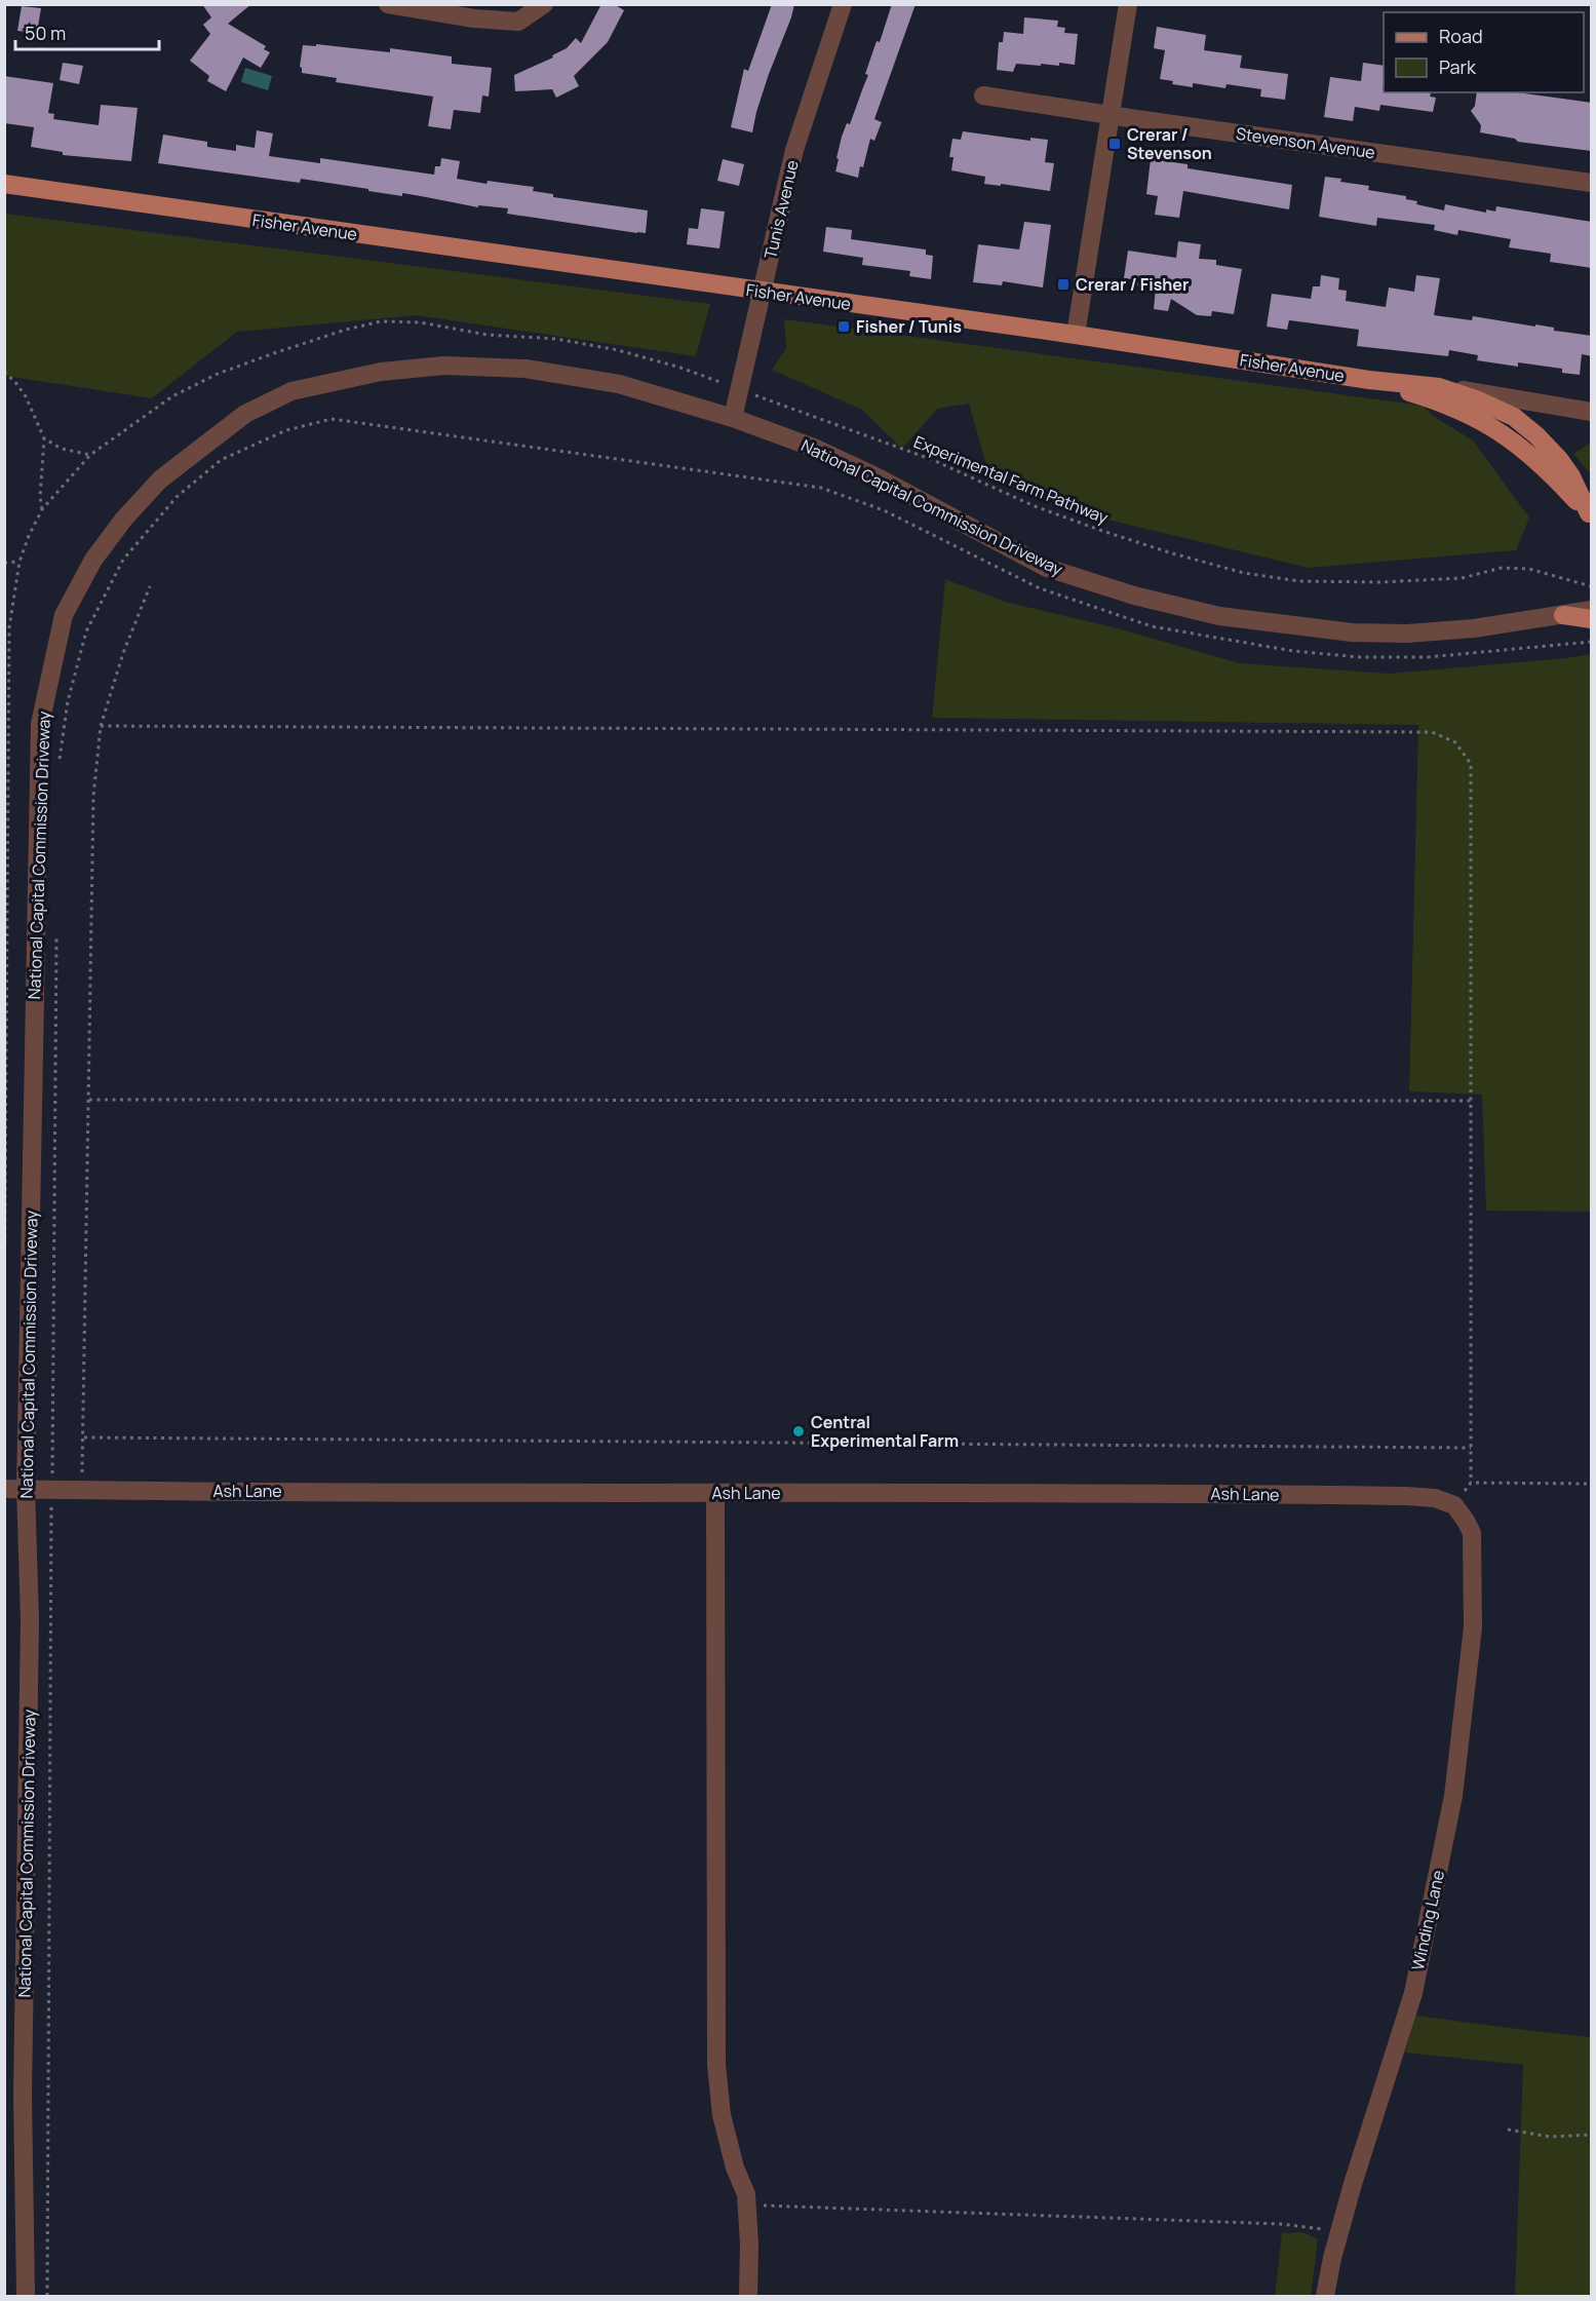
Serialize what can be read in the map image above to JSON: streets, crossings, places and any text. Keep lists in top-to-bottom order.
{
  "streets": {
    "main road": ["Fisher Avenue"],
    "street": [
      "Stevenson Avenue",
      "Tunis Avenue",
      "National Capital Commission Driveway",
      "Ash Lane",
      "Winding Lane"
    ],
    "path": ["Experimental Farm Pathway"]
  },
  "crossings": [
    ["Tunis Avenue", "Fisher Avenue"],
    ["Tunis Avenue", "National Capital Commission Driveway"],
    ["National Capital Commission Driveway", "Ash Lane"],
    ["Ash Lane", "Winding Lane"]
  ],
  "places": {
    "transit": ["Crerar / Stevenson", "Crerar / Fisher", "Fisher / Tunis"],
    "other": ["Central Experimental Farm"]
  },
  "legend": ["Road", "Park"],
  "scale_bar": "50 m"
}
